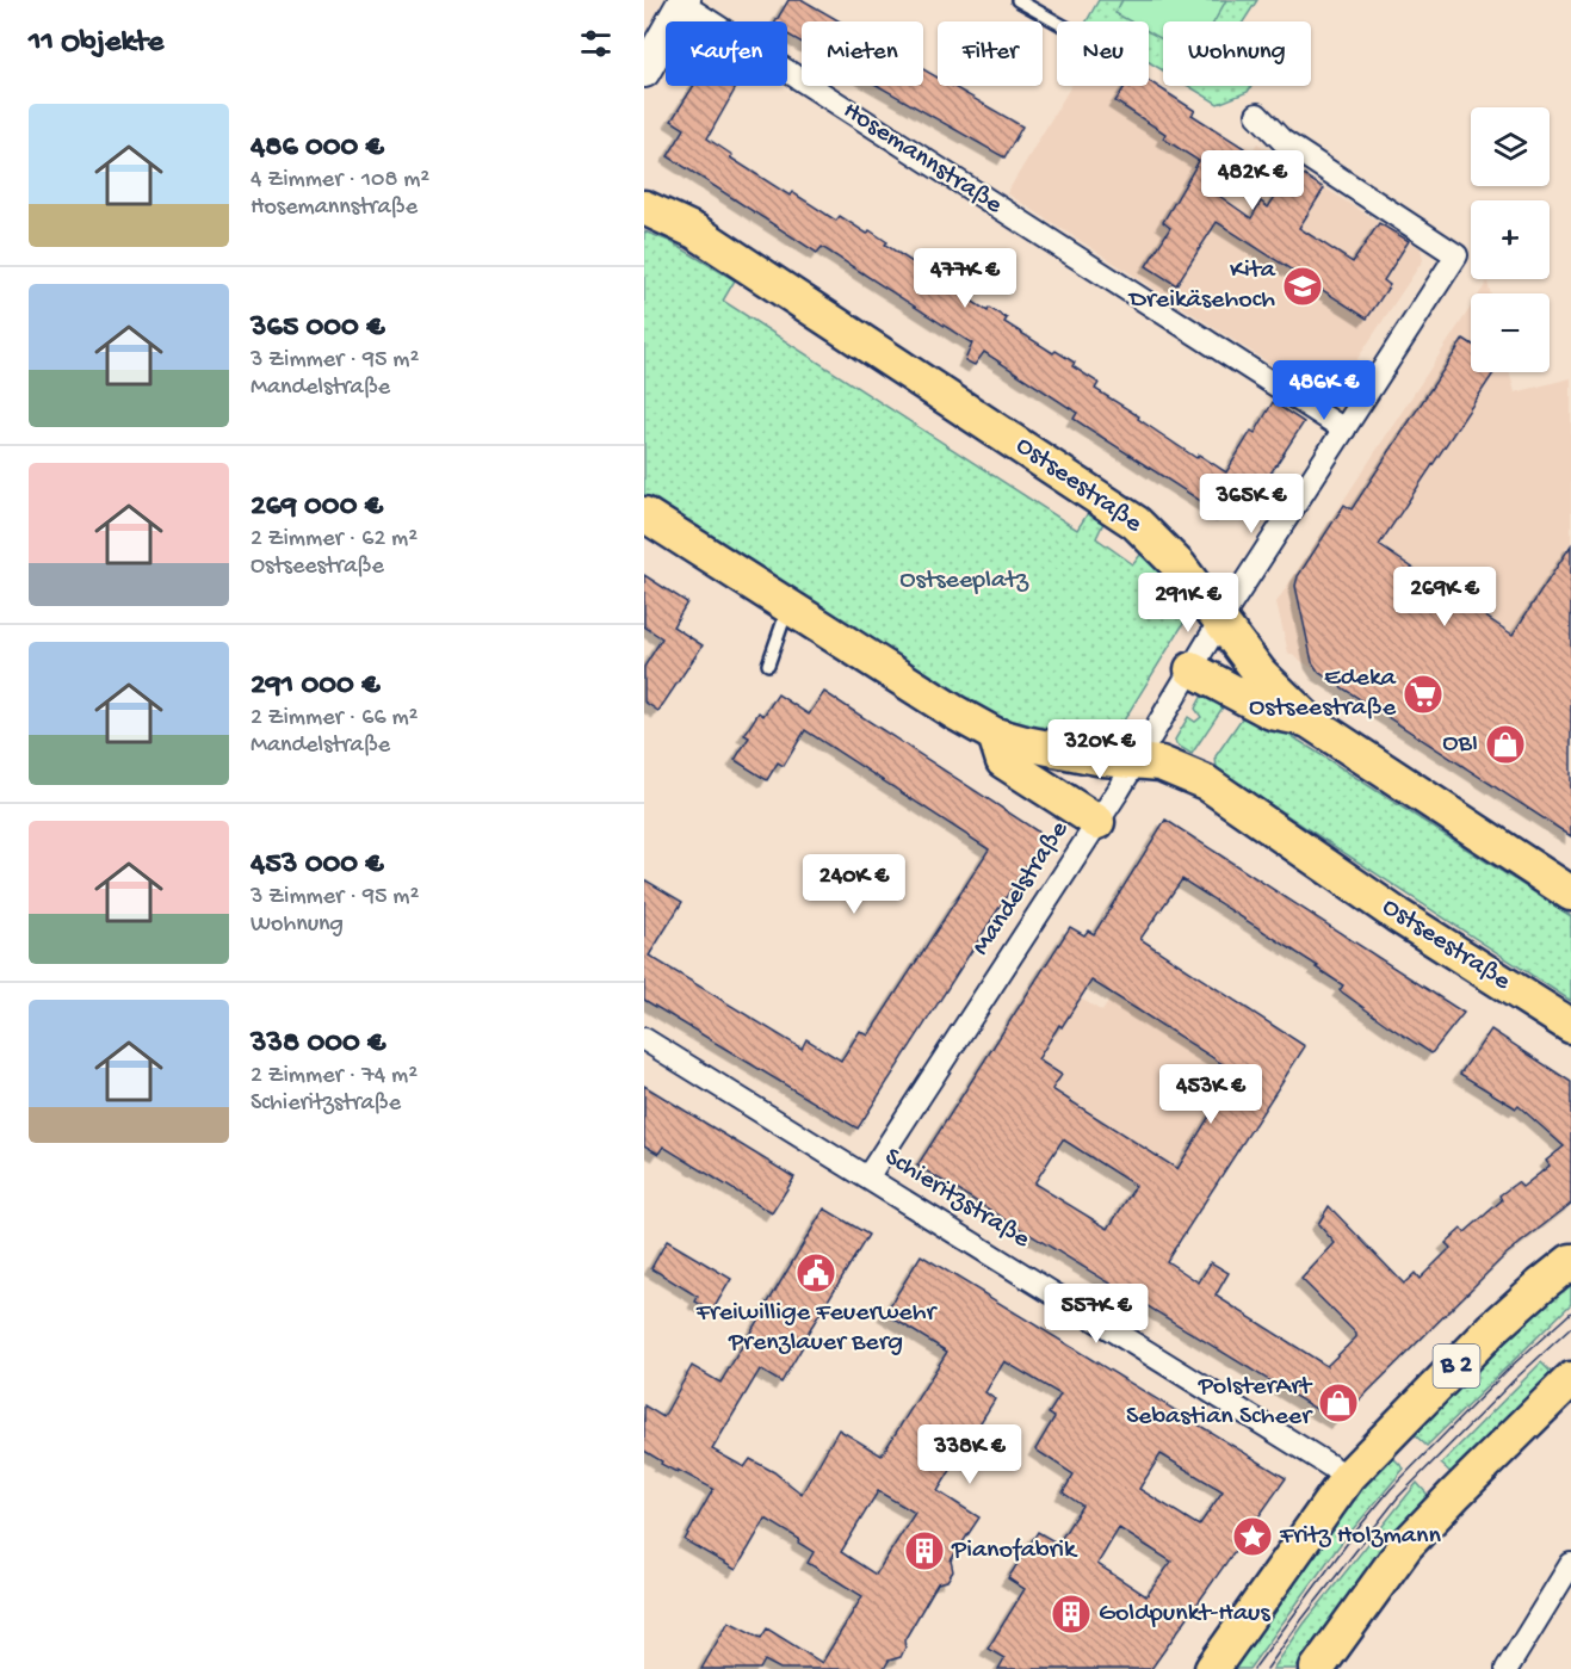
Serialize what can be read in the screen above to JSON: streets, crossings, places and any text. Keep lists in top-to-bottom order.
{
  "streets": {
    "main road": ["Ostseestraße", "B 2"],
    "street": ["Hosemannstraße", "Mandelstraße", "Schieritzstraße"]
  },
  "crossings": [
    ["Hosemannstraße", "Mandelstraße"],
    ["Ostseestraße", "Mandelstraße"],
    ["Mandelstraße", "Schieritzstraße"],
    ["Schieritzstraße", "B 2"]
  ],
  "parks": ["Ostseeplatz"],
  "places": {
    "school or university": ["Kita Dreikäsehoch"],
    "supermarket": ["Edeka Ostseestraße"],
    "shop": ["OBI", "PolsterArt Sebastian Scheer"],
    "public building": ["Freiwillige Feuerwehr Prenzlauer Berg"],
    "place": ["Fritz Holzmann"],
    "building": ["Pianofabrik", "Goldpunkt-Haus"]
  },
  "page": {
    "heading": "11 Objekte",
    "chip": [
      "Kaufen",
      "Mieten",
      "Filter",
      "Neu",
      "Wohnung"
    ],
    "list": [
      {
        "name": "486 000 €",
        "note": "4 Zimmer · 108 m² · Hosemannstraße"
      },
      {
        "name": "365 000 €",
        "note": "3 Zimmer · 95 m² · Mandelstraße"
      },
      {
        "name": "269 000 €",
        "note": "2 Zimmer · 62 m² · Ostseestraße"
      },
      {
        "name": "291 000 €",
        "note": "2 Zimmer · 66 m² · Mandelstraße"
      },
      {
        "name": "453 000 €",
        "note": "3 Zimmer · 95 m² · Wohnung"
      },
      {
        "name": "338 000 €",
        "note": "2 Zimmer · 74 m² · Schieritzstraße"
      }
    ],
    "map_buttons": ["+", "−"],
    "price": [
      "482K €",
      "477K €",
      "486K €",
      "365K €",
      "269K €",
      "291K €",
      "320K €",
      "240K €",
      "453K €",
      "557K €",
      "338K €"
    ]
  }
}
